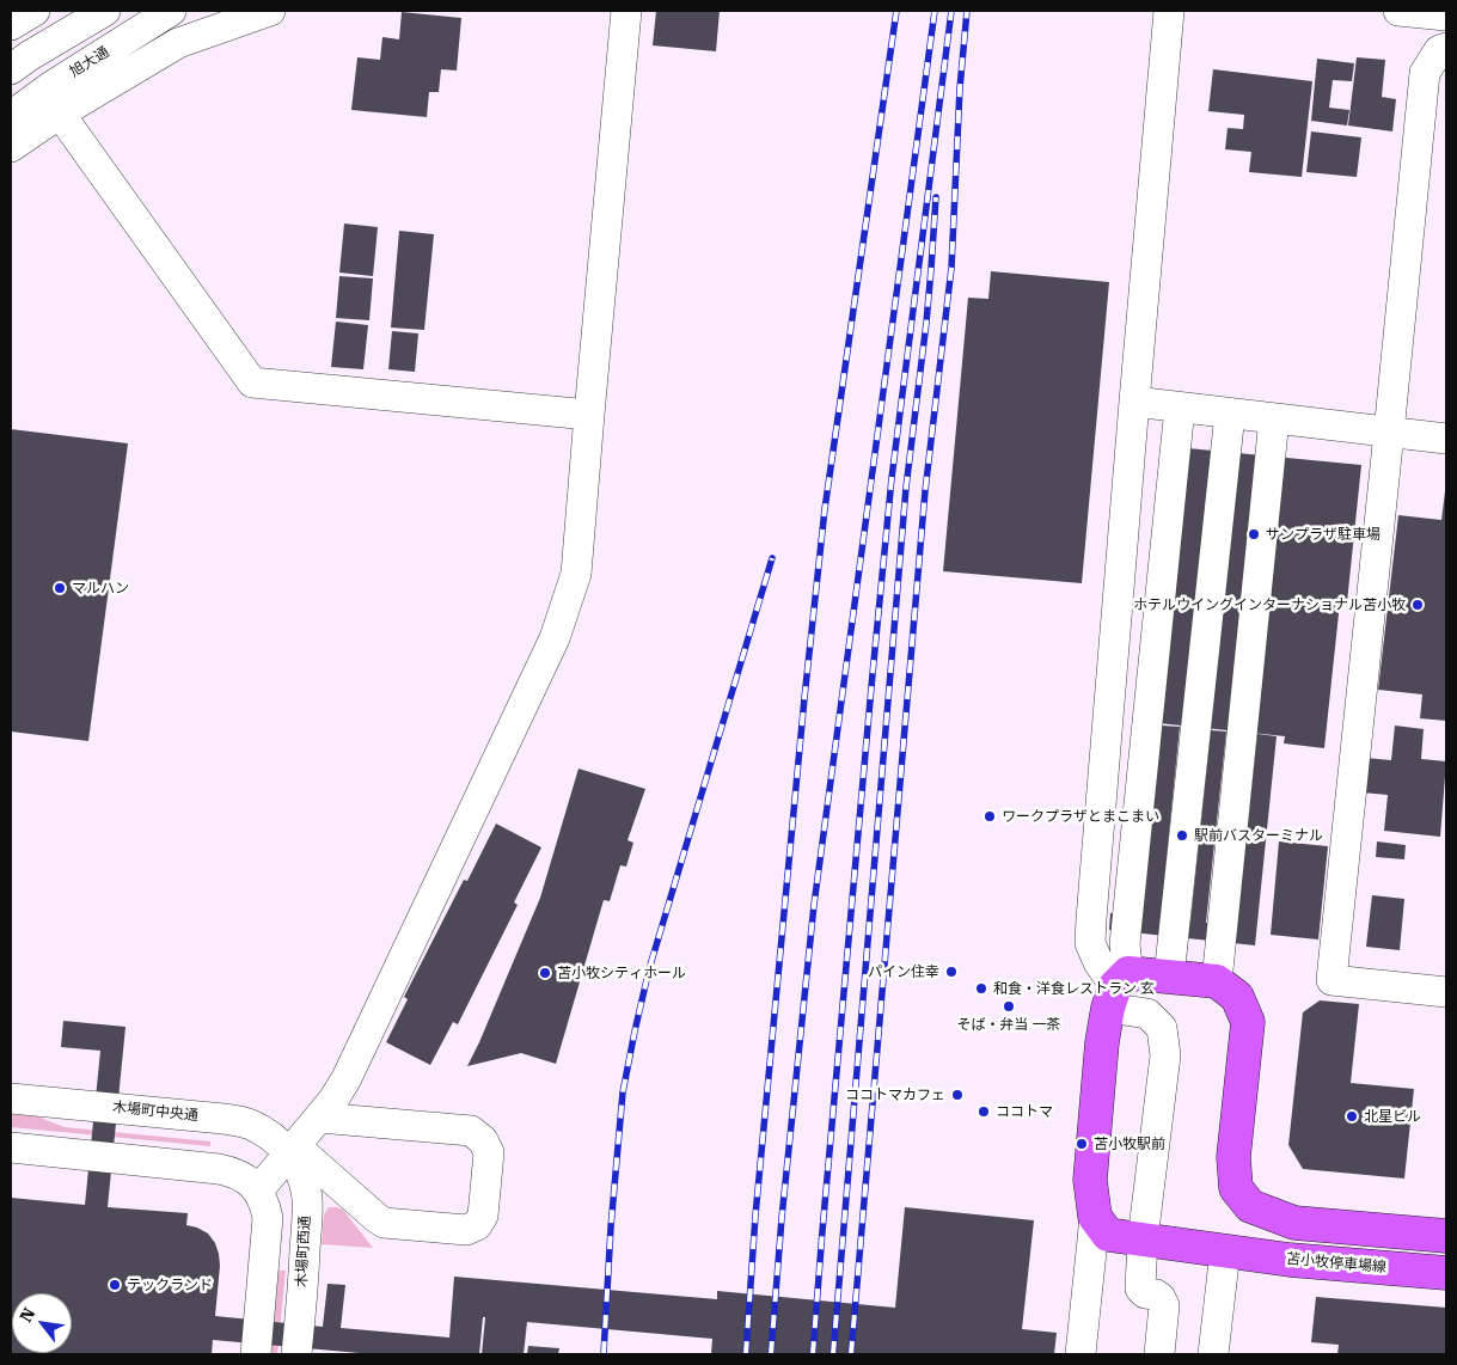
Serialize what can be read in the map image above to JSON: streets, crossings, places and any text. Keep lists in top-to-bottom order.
{
  "streets": {
    "main road": ["苫小牧停車場線"],
    "street": ["旭大通", "木場町中央通", "木場町西通"]
  },
  "crossings": [
    ["木場町中央通", "木場町西通"]
  ],
  "places": [
    "サンプラザ駐車場",
    "マルハン",
    "ホテルウイングインターナショナル苫小牧",
    "ワークプラザとまこまい",
    "駅前バスターミナル",
    "パイン住幸",
    "苫小牧シティホール",
    "和食・洋食レストラン 玄",
    "そば・弁当 一茶",
    "ココトマカフェ",
    "ココトマ",
    "北星ビル",
    "苫小牧駅前",
    "テックランド"
  ],
  "north": "top left"
}
